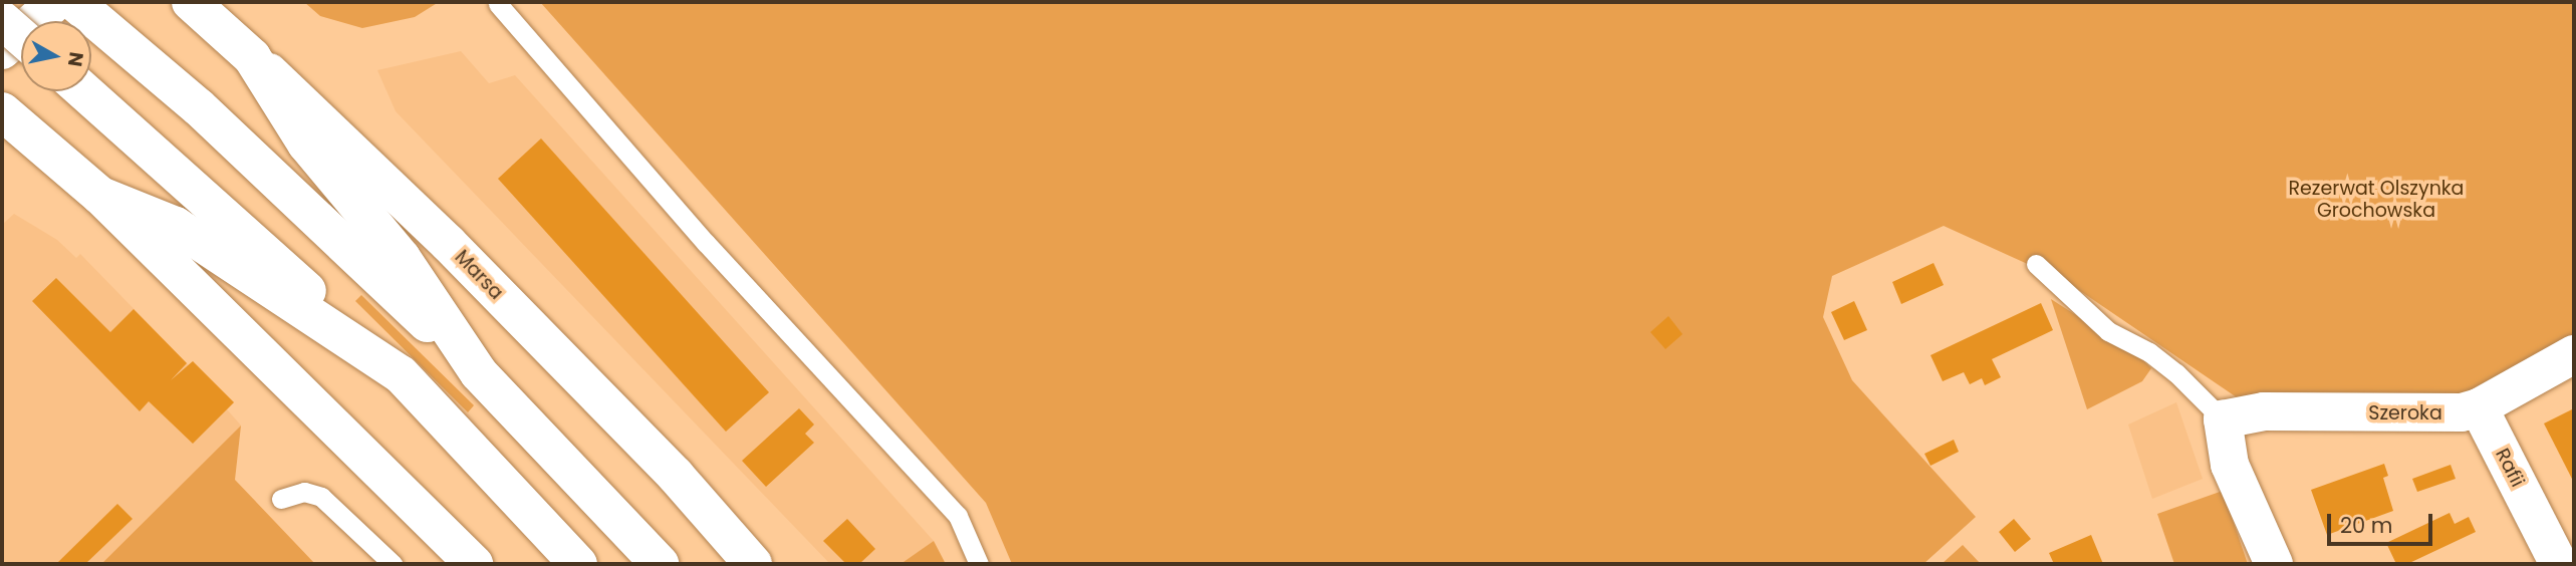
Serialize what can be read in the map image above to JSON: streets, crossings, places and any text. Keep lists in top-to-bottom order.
{
  "streets": {
    "main road": ["Marsa", "Szeroka", "Rafii"]
  },
  "crossings": [
    ["Szeroka", "Rafii"]
  ],
  "parks": ["Rezerwat Olszynka Grochowska"],
  "scale_bar": "20 m",
  "north": "right"
}
